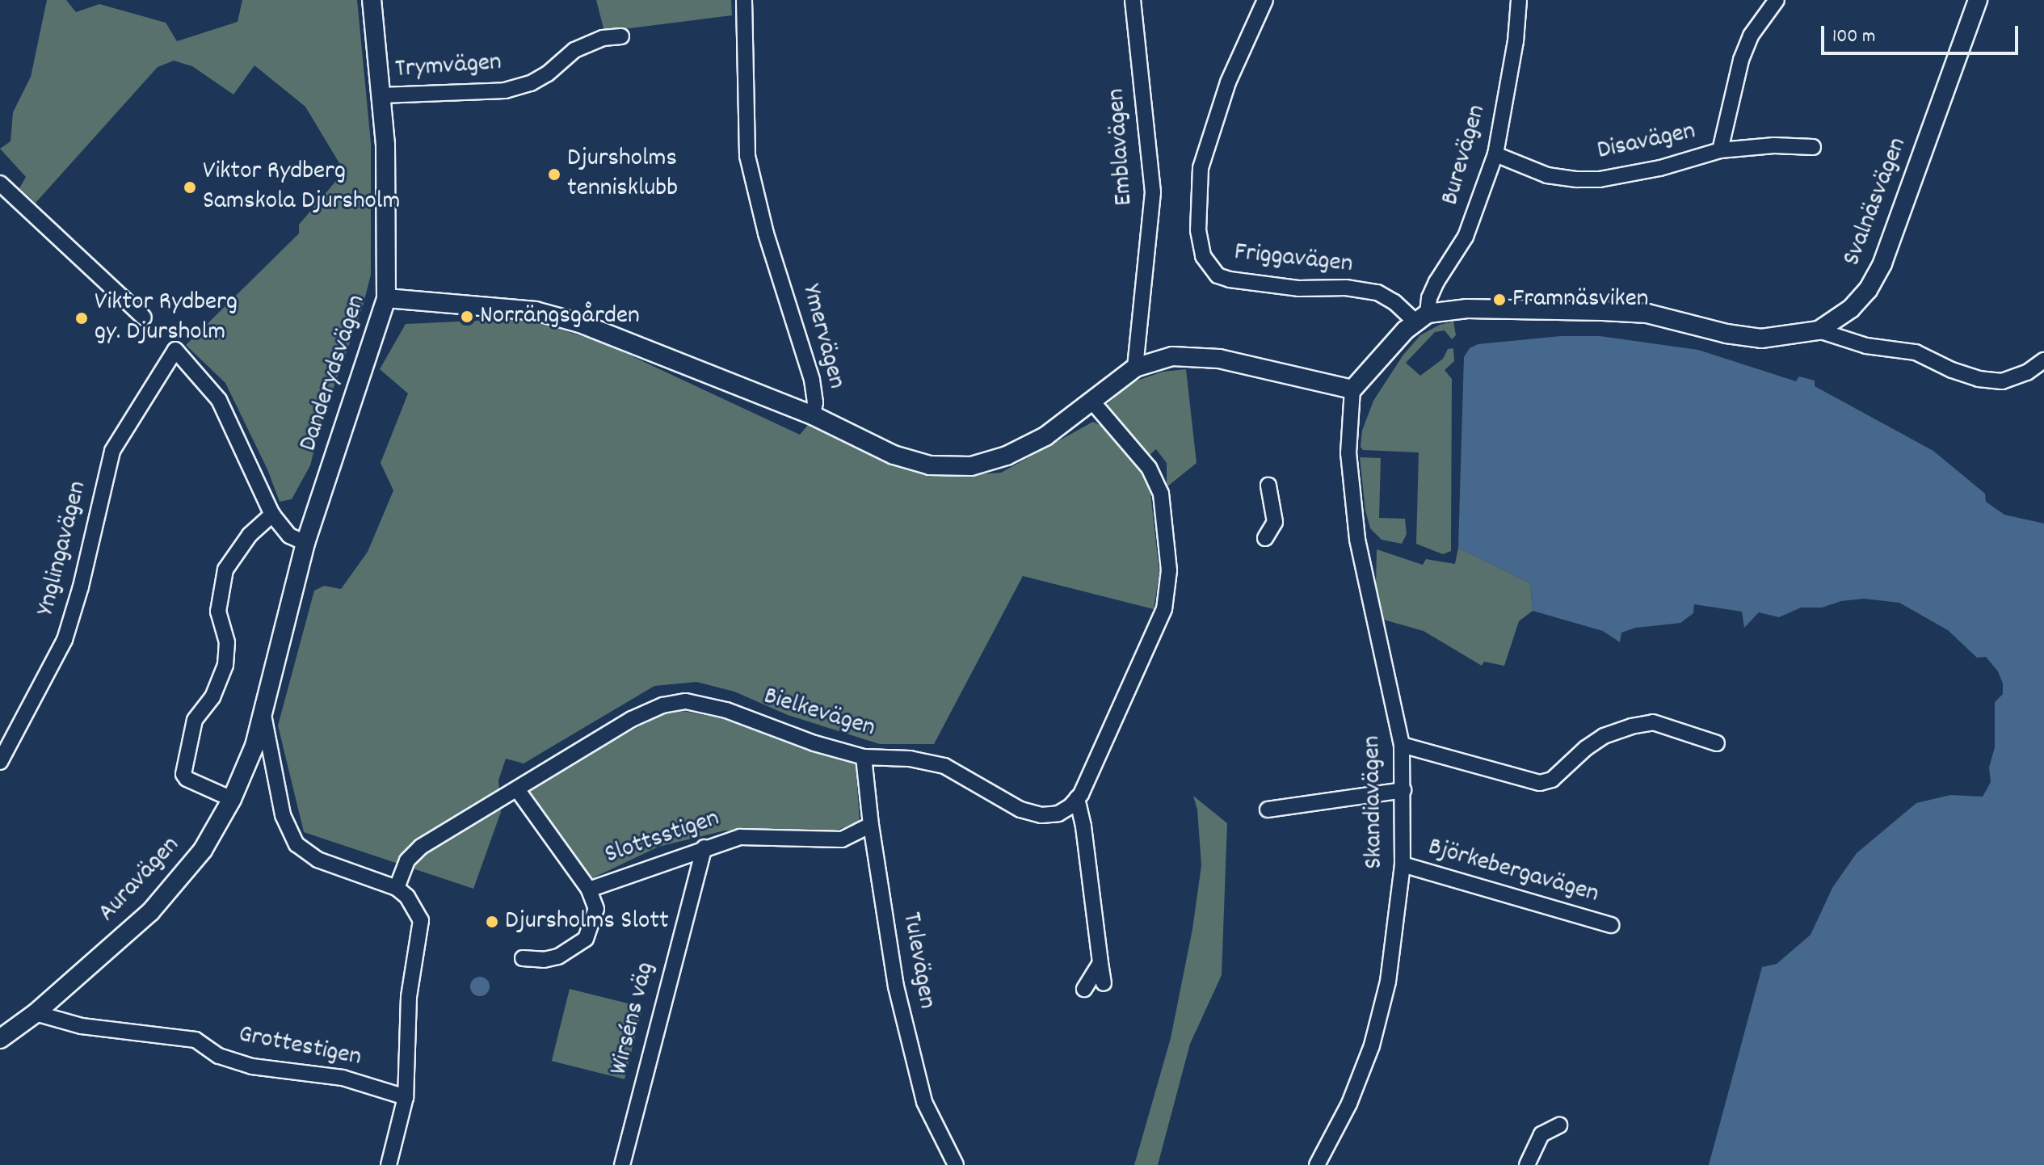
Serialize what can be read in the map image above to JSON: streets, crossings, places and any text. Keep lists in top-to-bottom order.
{
  "streets": {
    "street": [
      "Trymvägen",
      "Disavägen",
      "Emblavägen",
      "Burevägen",
      "Svalnäsvägen",
      "Friggavägen",
      "Ymervägen",
      "Danderydsvägen",
      "Ynglingavägen",
      "Bielkevägen",
      "Skandiavägen",
      "Slottsstigen",
      "Björkebergavägen",
      "Auravägen",
      "Tulevägen",
      "Wirséns väg",
      "Grottestigen"
    ]
  },
  "crossings": [
    ["Trymvägen", "Danderydsvägen"],
    ["Disavägen", "Burevägen"],
    ["Emblavägen", "Ymervägen"],
    ["Burevägen", "Svalnäsvägen"],
    ["Burevägen", "Friggavägen"],
    ["Svalnäsvägen", "Friggavägen"],
    ["Ymervägen", "Skandiavägen"],
    ["Danderydsvägen", "Auravägen"],
    ["Bielkevägen", "Tulevägen"],
    ["Skandiavägen", "Björkebergavägen"],
    ["Slottsstigen", "Tulevägen"],
    ["Slottsstigen", "Wirséns väg"],
    ["Auravägen", "Grottestigen"]
  ],
  "places": [
    "Djursholms tennisklubb",
    "Viktor Rydberg Samskola Djursholm",
    "Framnäsviken",
    "Norrängsgården",
    "Viktor Rydberg gy. Djursholm",
    "Djursholms Slott"
  ],
  "scale_bar": "100 m"
}
